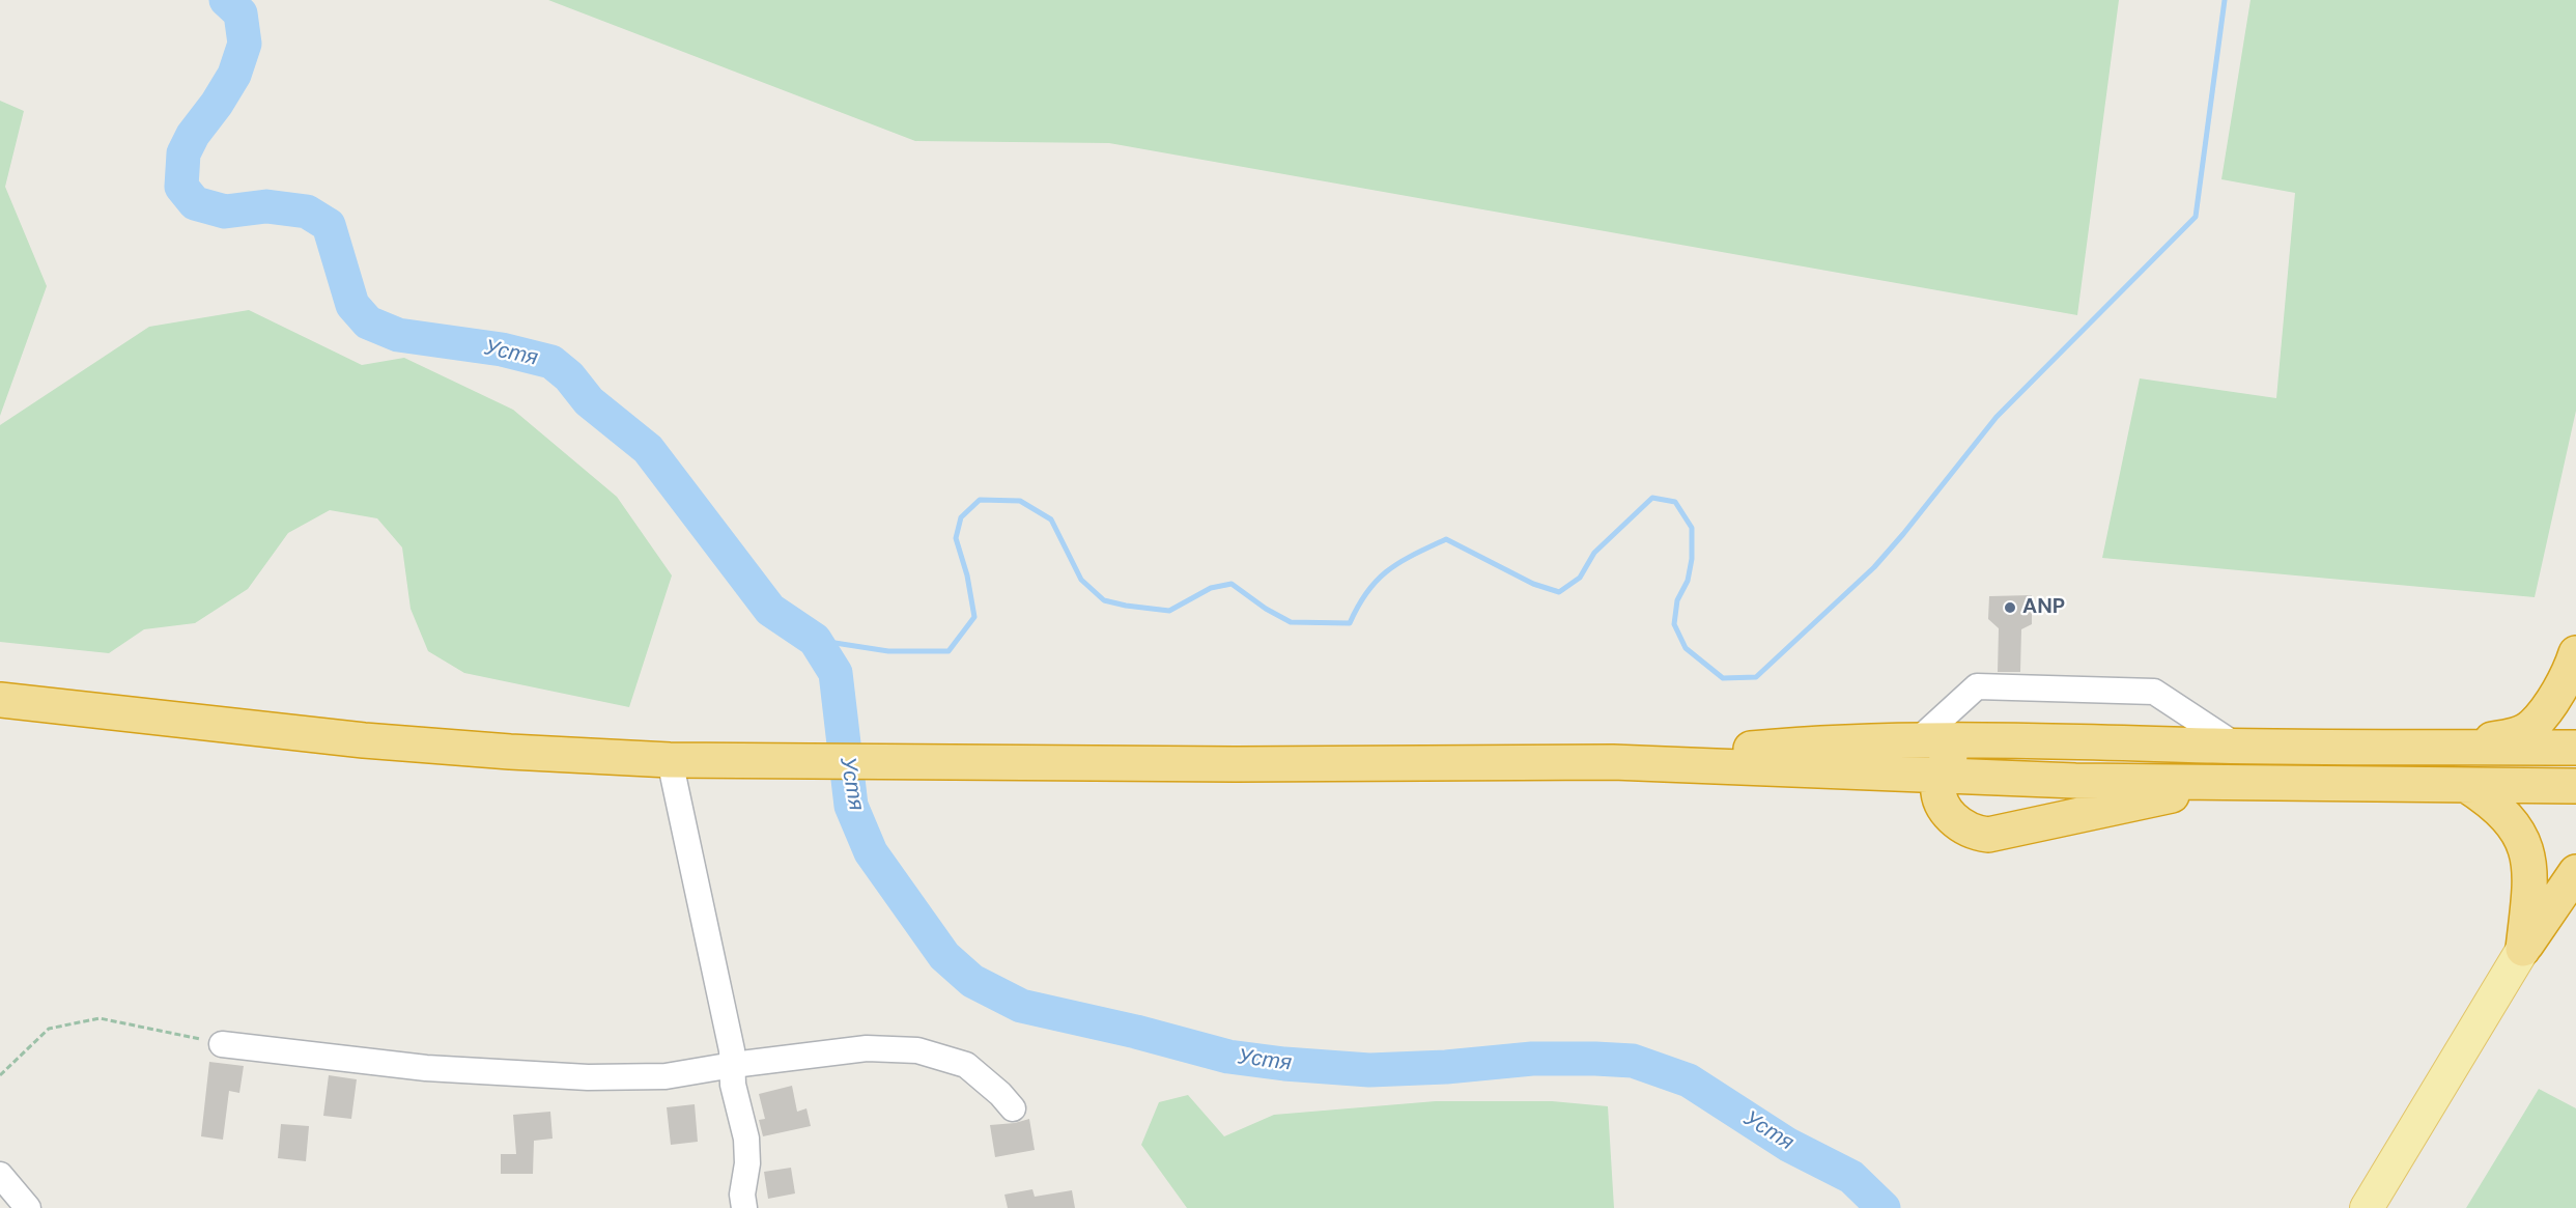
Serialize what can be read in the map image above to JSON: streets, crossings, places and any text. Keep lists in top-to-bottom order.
{
  "water": ["Устя"],
  "places": ["ANP"]
}
